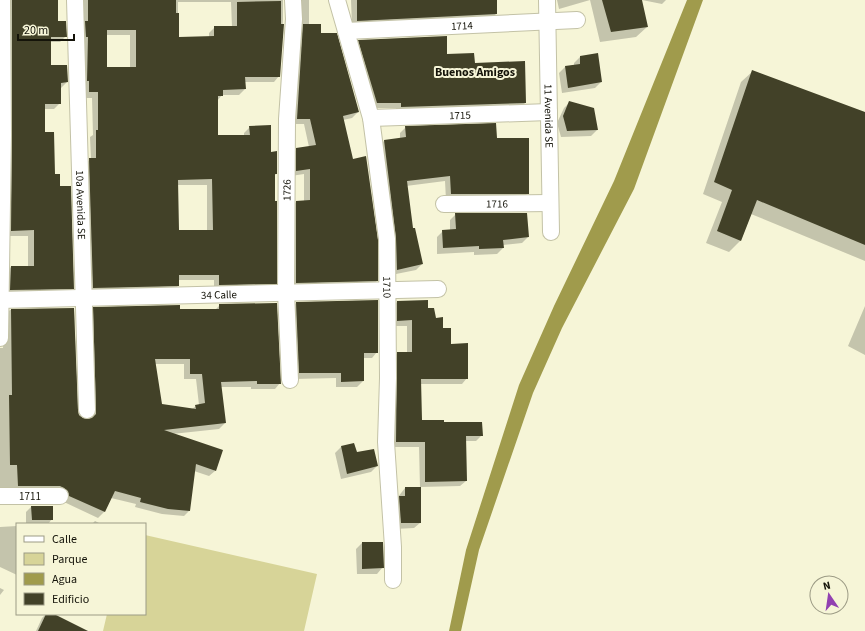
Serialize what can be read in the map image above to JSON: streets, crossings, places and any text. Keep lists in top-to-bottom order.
{
  "streets": {
    "street": [
      "1714",
      "1715",
      "11 Avenida SE",
      "1726",
      "1716",
      "10a Avenida SE",
      "1710",
      "34 Calle",
      "1711"
    ]
  },
  "crossings": [
    ["1714", "11 Avenida SE"],
    ["1714", "1710"],
    ["1715", "11 Avenida SE"],
    ["1715", "1710"],
    ["11 Avenida SE", "1716"],
    ["1726", "34 Calle"],
    ["10a Avenida SE", "34 Calle"],
    ["1710", "34 Calle"]
  ],
  "districts": ["Buenos Amigos"],
  "legend": [
    "Calle",
    "Parque",
    "Agua",
    "Edificio"
  ],
  "scale_bar": "20 m",
  "north": "top"
}
